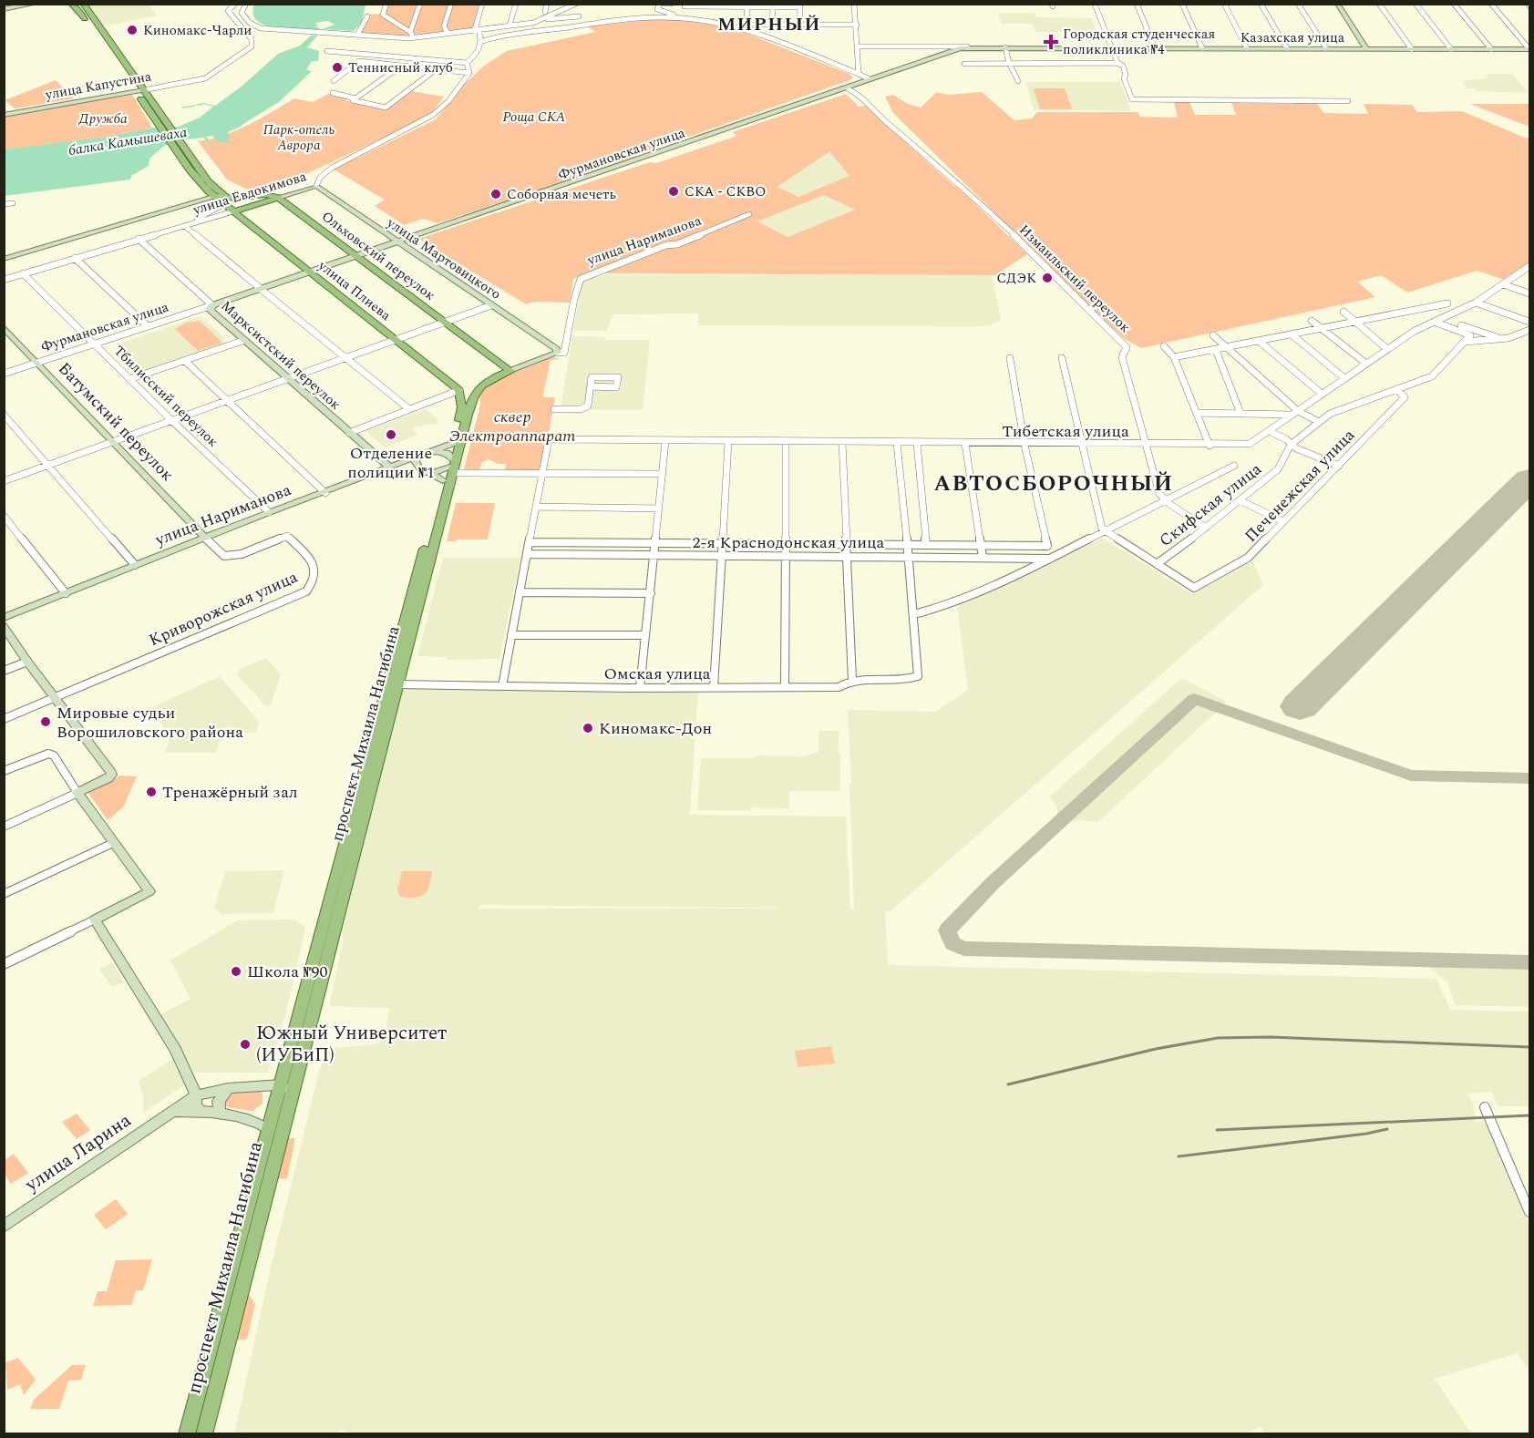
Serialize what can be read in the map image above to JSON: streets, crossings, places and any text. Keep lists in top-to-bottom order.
{
  "streets": {
    "main road": [
      "улица Евдокимова",
      "Ольховский переулок",
      "улица Плиева",
      "проспект Михаила Нагибина"
    ],
    "street": [
      "Казахская улица",
      "улица Капустина",
      "Фурмановская улица",
      "улица Нариманова",
      "улица Мартовицкого",
      "Измаильский переулок",
      "Марксистский переулок",
      "Тбилисский переулок",
      "Батумский переулок",
      "Тибетская улица",
      "Печенежская улица",
      "Скифская улица",
      "2-я Краснодонская улица",
      "Криворожская улица",
      "Омская улица",
      "улица Ларина"
    ]
  },
  "crossings": [
    ["Фурмановская улица", "Ольховский переулок"],
    ["Фурмановская улица", "улица Мартовицкого"],
    ["Фурмановская улица", "Измаильский переулок"],
    ["Фурмановская улица", "улица Плиева"],
    ["Фурмановская улица", "Марксистский переулок"],
    ["Фурмановская улица", "Тбилисский переулок"],
    ["Фурмановская улица", "Батумский переулок"],
    ["улица Евдокимова", "Ольховский переулок"],
    ["улица Евдокимова", "улица Мартовицкого"],
    ["улица Евдокимова", "улица Плиева"],
    ["улица Евдокимова", "Марксистский переулок"],
    ["улица Евдокимова", "Тбилисский переулок"],
    ["улица Нариманова", "улица Мартовицкого"],
    ["улица Нариманова", "Марксистский переулок"],
    ["улица Нариманова", "Тбилисский переулок"],
    ["улица Нариманова", "Батумский переулок"],
    ["улица Нариманова", "Криворожская улица"],
    ["улица Нариманова", "проспект Михаила Нагибина"],
    ["Ольховский переулок", "проспект Михаила Нагибина"],
    ["Измаильский переулок", "Тибетская улица"],
    ["улица Плиева", "проспект Михаила Нагибина"],
    ["Батумский переулок", "Криворожская улица"],
    ["Печенежская улица", "Скифская улица"],
    ["Омская улица", "проспект Михаила Нагибина"]
  ],
  "districts": ["МИРНЫЙ", "АВТОСБОРОЧНЫЙ"],
  "water": ["балка Камышеваха"],
  "parks": [
    "Роща СКА",
    "Дружба",
    "Парк-отель Аврора",
    "cквер Электроаппарат"
  ],
  "places": {
    "other": [
      "Киномакс-Чарли",
      "Теннисный клуб",
      "СКА - СКВО",
      "Соборная мечеть",
      "СДЭК",
      "Отделение полиции №1",
      "Мировые судьи Ворошиловского района",
      "Киномакс-Дон",
      "Тренажёрный зал",
      "Школа №90",
      "Южный Университет (ИУБиП)"
    ],
    "health": ["Городская студенческая поликлиника №4"]
  }
}
